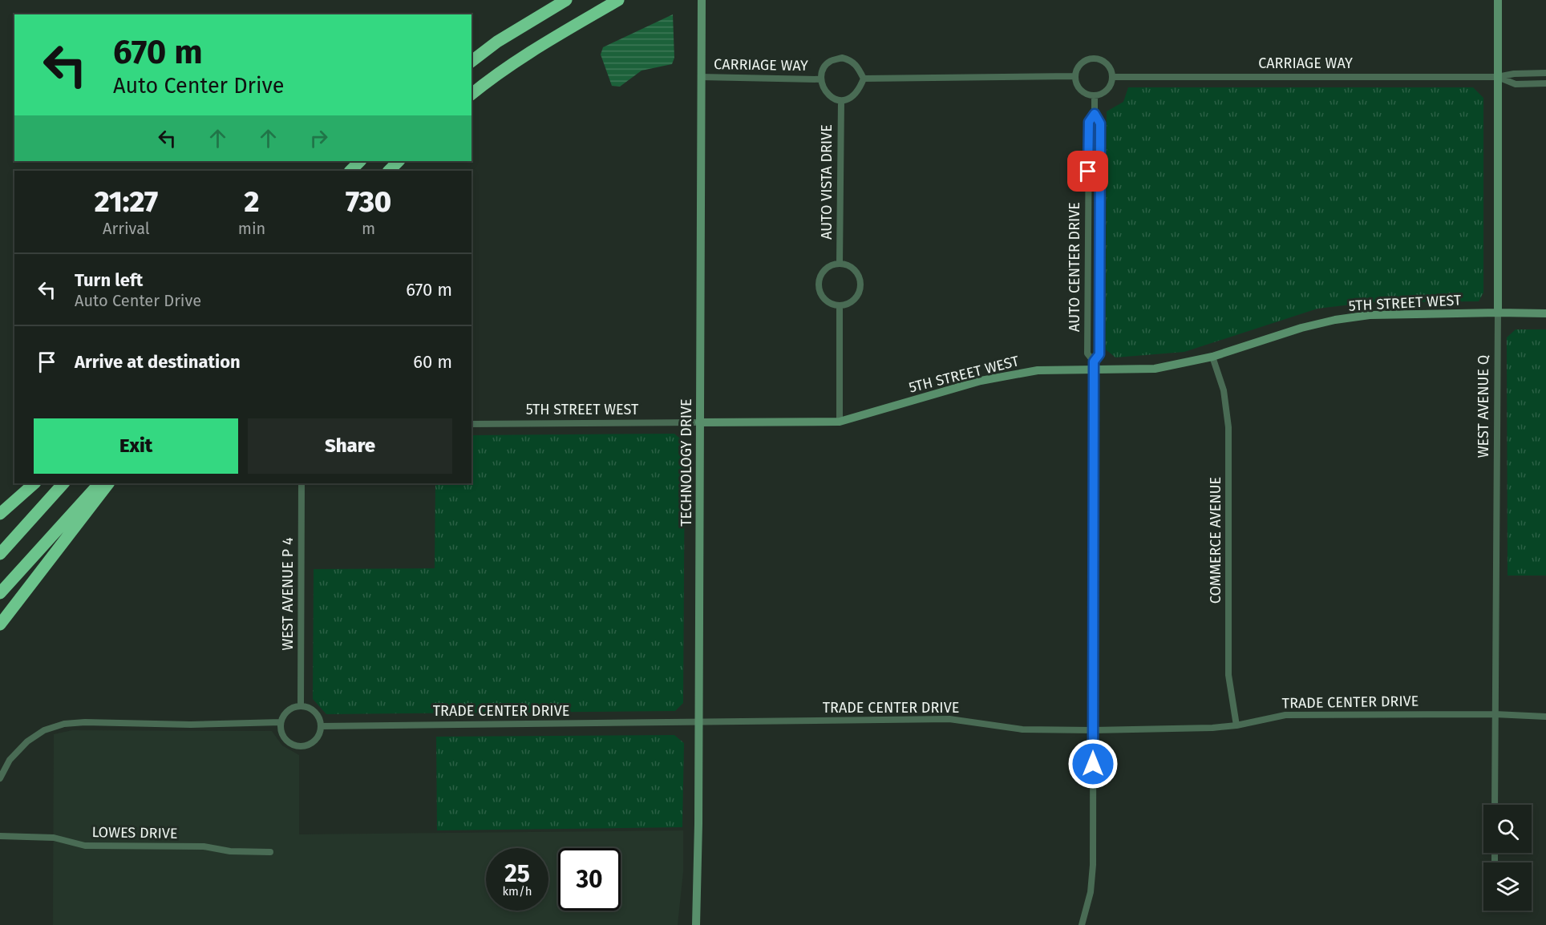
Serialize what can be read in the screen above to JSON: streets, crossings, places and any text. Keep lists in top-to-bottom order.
{
  "streets": {
    "street": [
      "CARRIAGE WAY",
      "AUTO VISTA DRIVE",
      "AUTO CENTER DRIVE",
      "5TH STREET WEST",
      "WEST AVENUE Q",
      "TECHNOLOGY DRIVE",
      "COMMERCE AVENUE",
      "WEST AVENUE P 4",
      "TRADE CENTER DRIVE",
      "LOWES DRIVE"
    ]
  },
  "crossings": [
    ["CARRIAGE WAY", "AUTO VISTA DRIVE"],
    ["CARRIAGE WAY", "AUTO CENTER DRIVE"],
    ["CARRIAGE WAY", "WEST AVENUE Q"],
    ["CARRIAGE WAY", "TECHNOLOGY DRIVE"],
    ["AUTO CENTER DRIVE", "5TH STREET WEST"],
    ["AUTO CENTER DRIVE", "TRADE CENTER DRIVE"],
    ["5TH STREET WEST", "WEST AVENUE Q"],
    ["5TH STREET WEST", "TECHNOLOGY DRIVE"],
    ["5TH STREET WEST", "COMMERCE AVENUE"],
    ["WEST AVENUE Q", "TRADE CENTER DRIVE"],
    ["TECHNOLOGY DRIVE", "TRADE CENTER DRIVE"],
    ["COMMERCE AVENUE", "TRADE CENTER DRIVE"],
    ["WEST AVENUE P 4", "TRADE CENTER DRIVE"]
  ],
  "page": {
    "turn": ["670 m", "Auto Center Drive"],
    "eta": [
      "21:27",
      "Arrival",
      "2",
      "min",
      "730",
      "m"
    ],
    "list": [
      {
        "name": "Turn left",
        "note": "Auto Center Drive",
        "value": "670 m"
      },
      {
        "name": "Arrive at destination",
        "value": "60 m"
      }
    ],
    "buttons": ["Exit", "Share"],
    "speed": "25 km/h",
    "limit": "30"
  }
}
